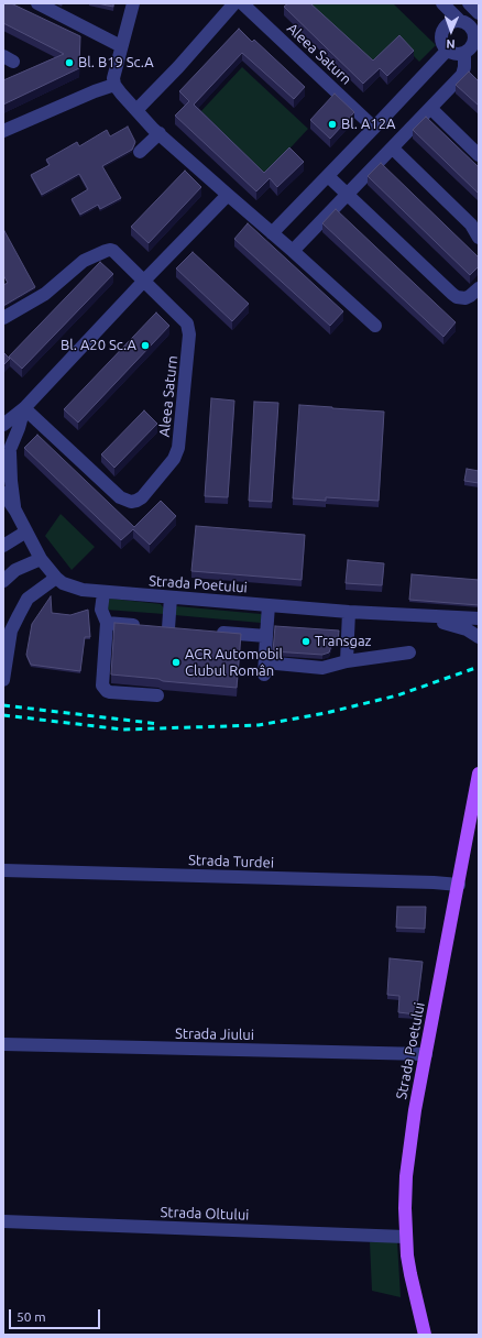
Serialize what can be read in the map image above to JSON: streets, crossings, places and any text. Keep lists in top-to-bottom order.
{
  "streets": {
    "main road": ["Strada Poetului"],
    "street": [
      "Aleea Saturn",
      "Strada Turdei",
      "Strada Jiului",
      "Strada Oltului"
    ]
  },
  "crossings": [
    ["Strada Poetului", "Strada Turdei"],
    ["Strada Poetului", "Strada Jiului"],
    ["Strada Poetului", "Strada Oltului"]
  ],
  "places": [
    "Bl. B19 Sc.A",
    "Bl. A12A",
    "Bl. A20 Sc.A",
    "Transgaz",
    "ACR Automobil Clubul Român"
  ],
  "scale_bar": "50 m",
  "north": "bottom"
}
